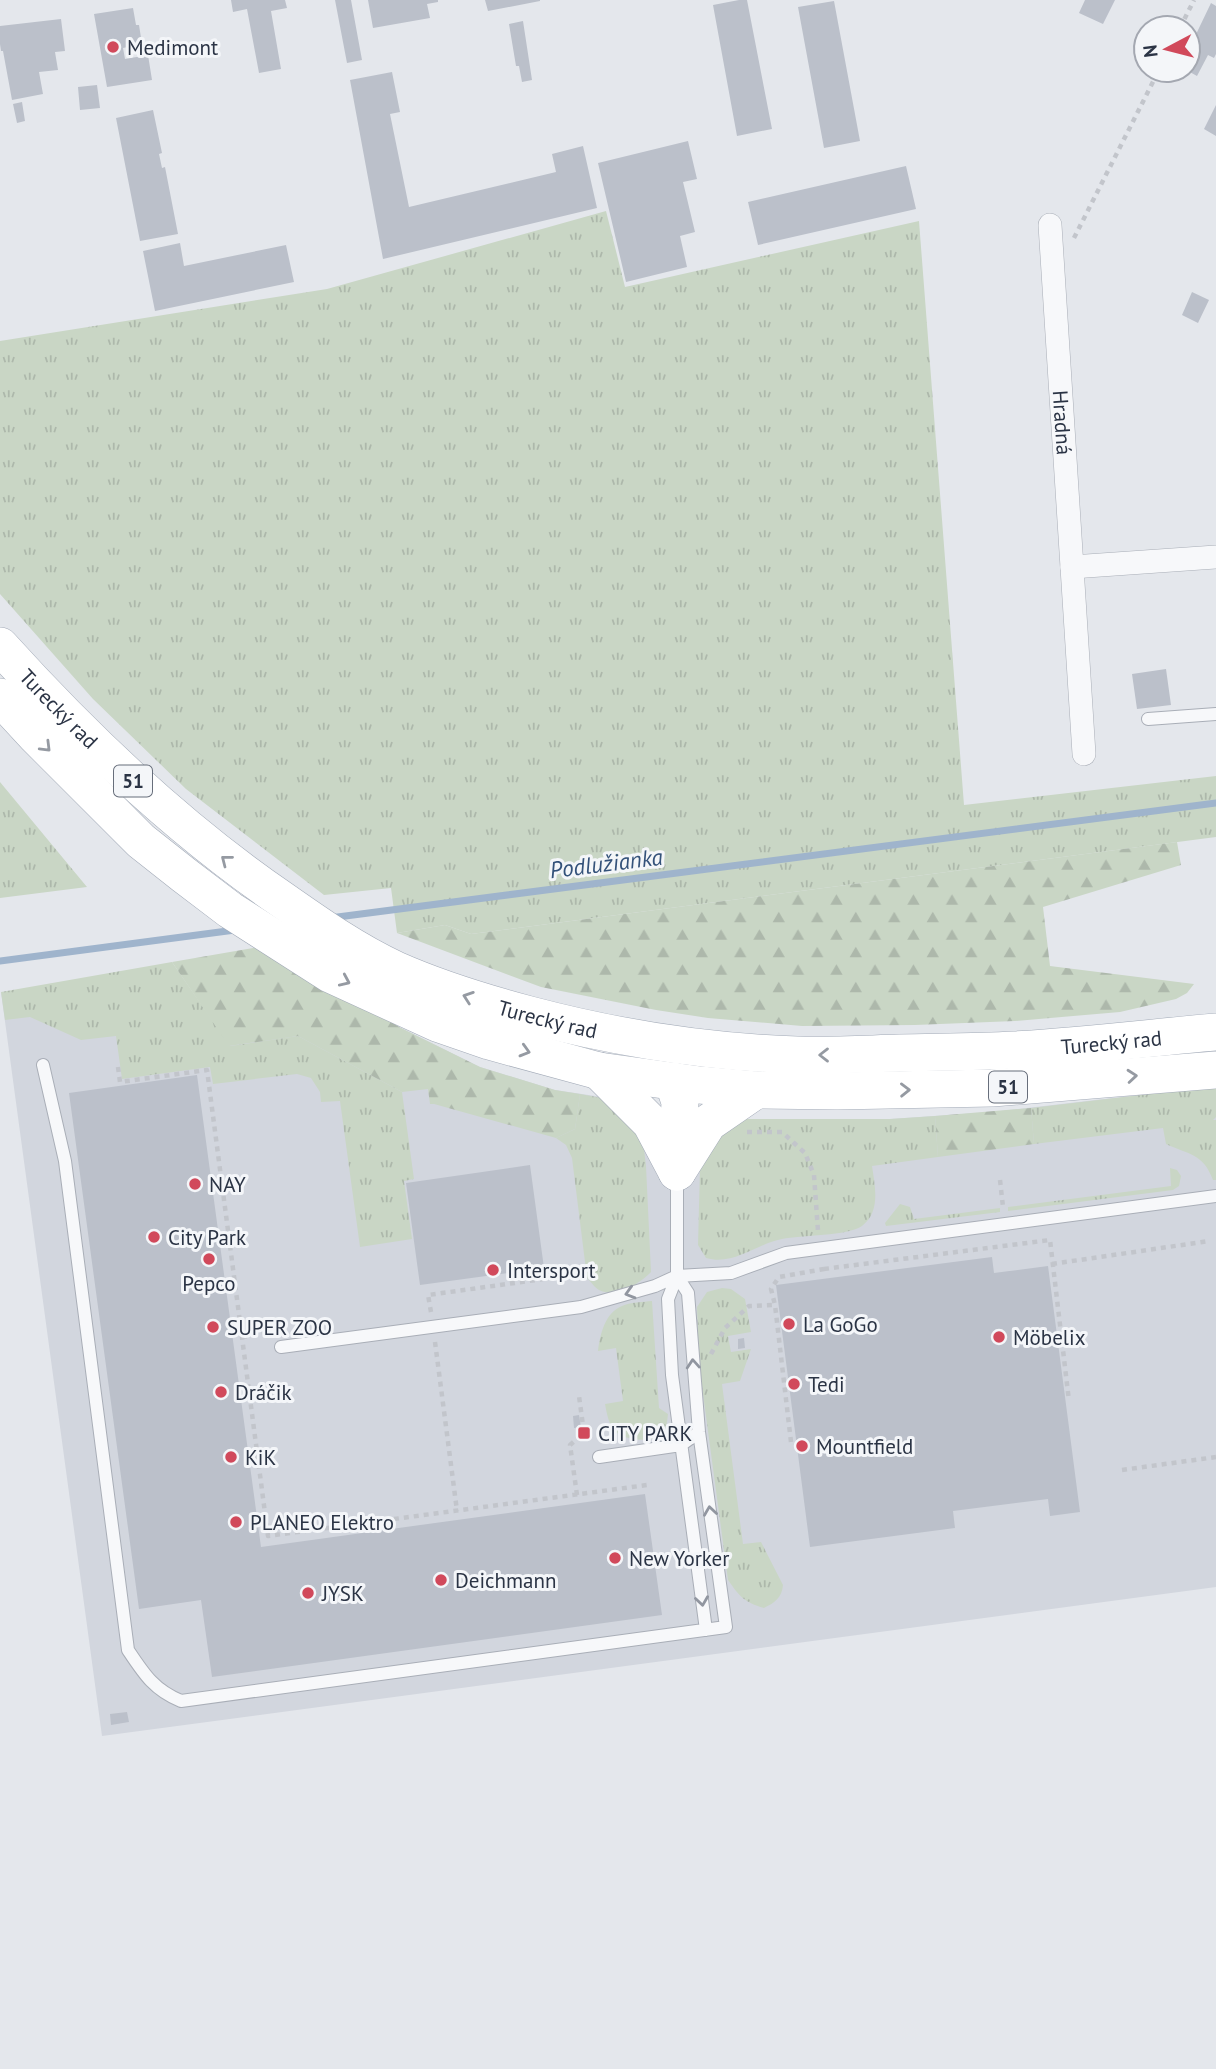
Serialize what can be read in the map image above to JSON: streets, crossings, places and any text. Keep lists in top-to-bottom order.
{
  "streets": {
    "main road": ["Turecký rad", "51"],
    "street": ["Hradná"]
  },
  "water": ["Podlužianka"],
  "places": {
    "other": [
      "Medimont",
      "NAY",
      "City Park",
      "Pepco",
      "Intersport",
      "La GoGo",
      "SUPER ZOO",
      "Möbelix",
      "Tedi",
      "Dráčik",
      "Mountfield",
      "KiK",
      "PLANEO Elektro",
      "New Yorker",
      "Deichmann",
      "JYSK"
    ],
    "transit": ["CITY PARK"]
  },
  "north": "left"
}
